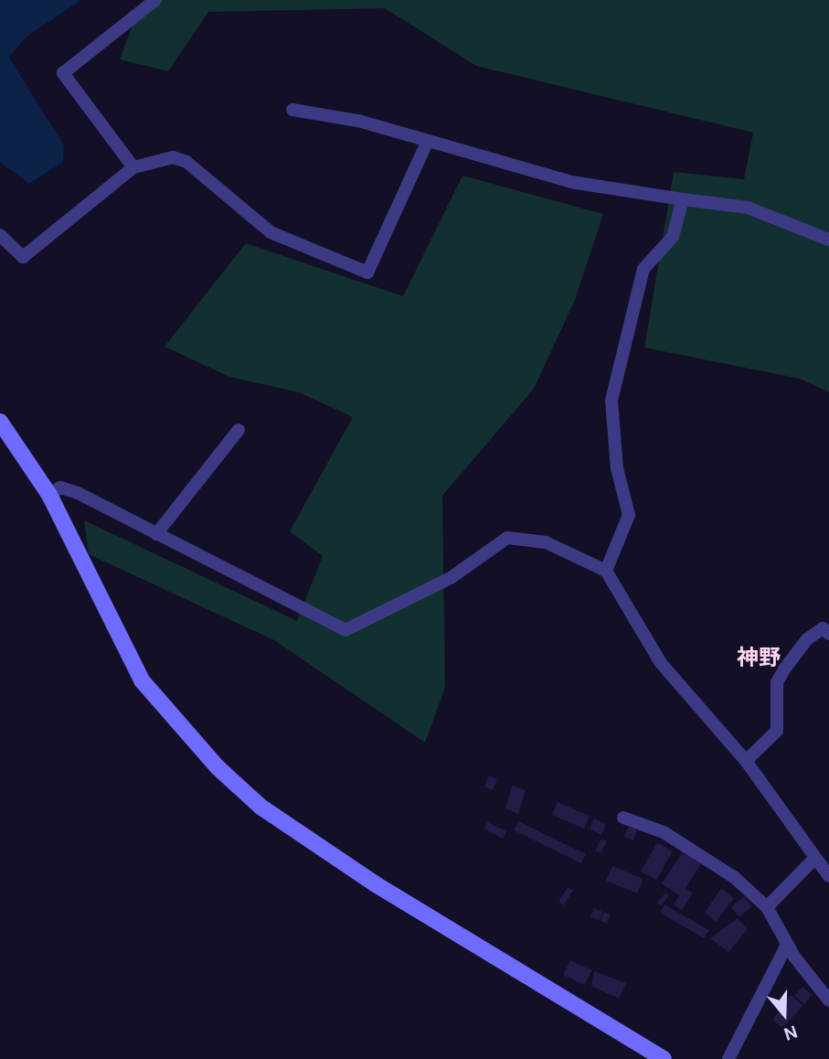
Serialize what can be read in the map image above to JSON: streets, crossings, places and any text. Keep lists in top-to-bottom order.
{
  "districts": ["神野"],
  "north": "bottom"
}
